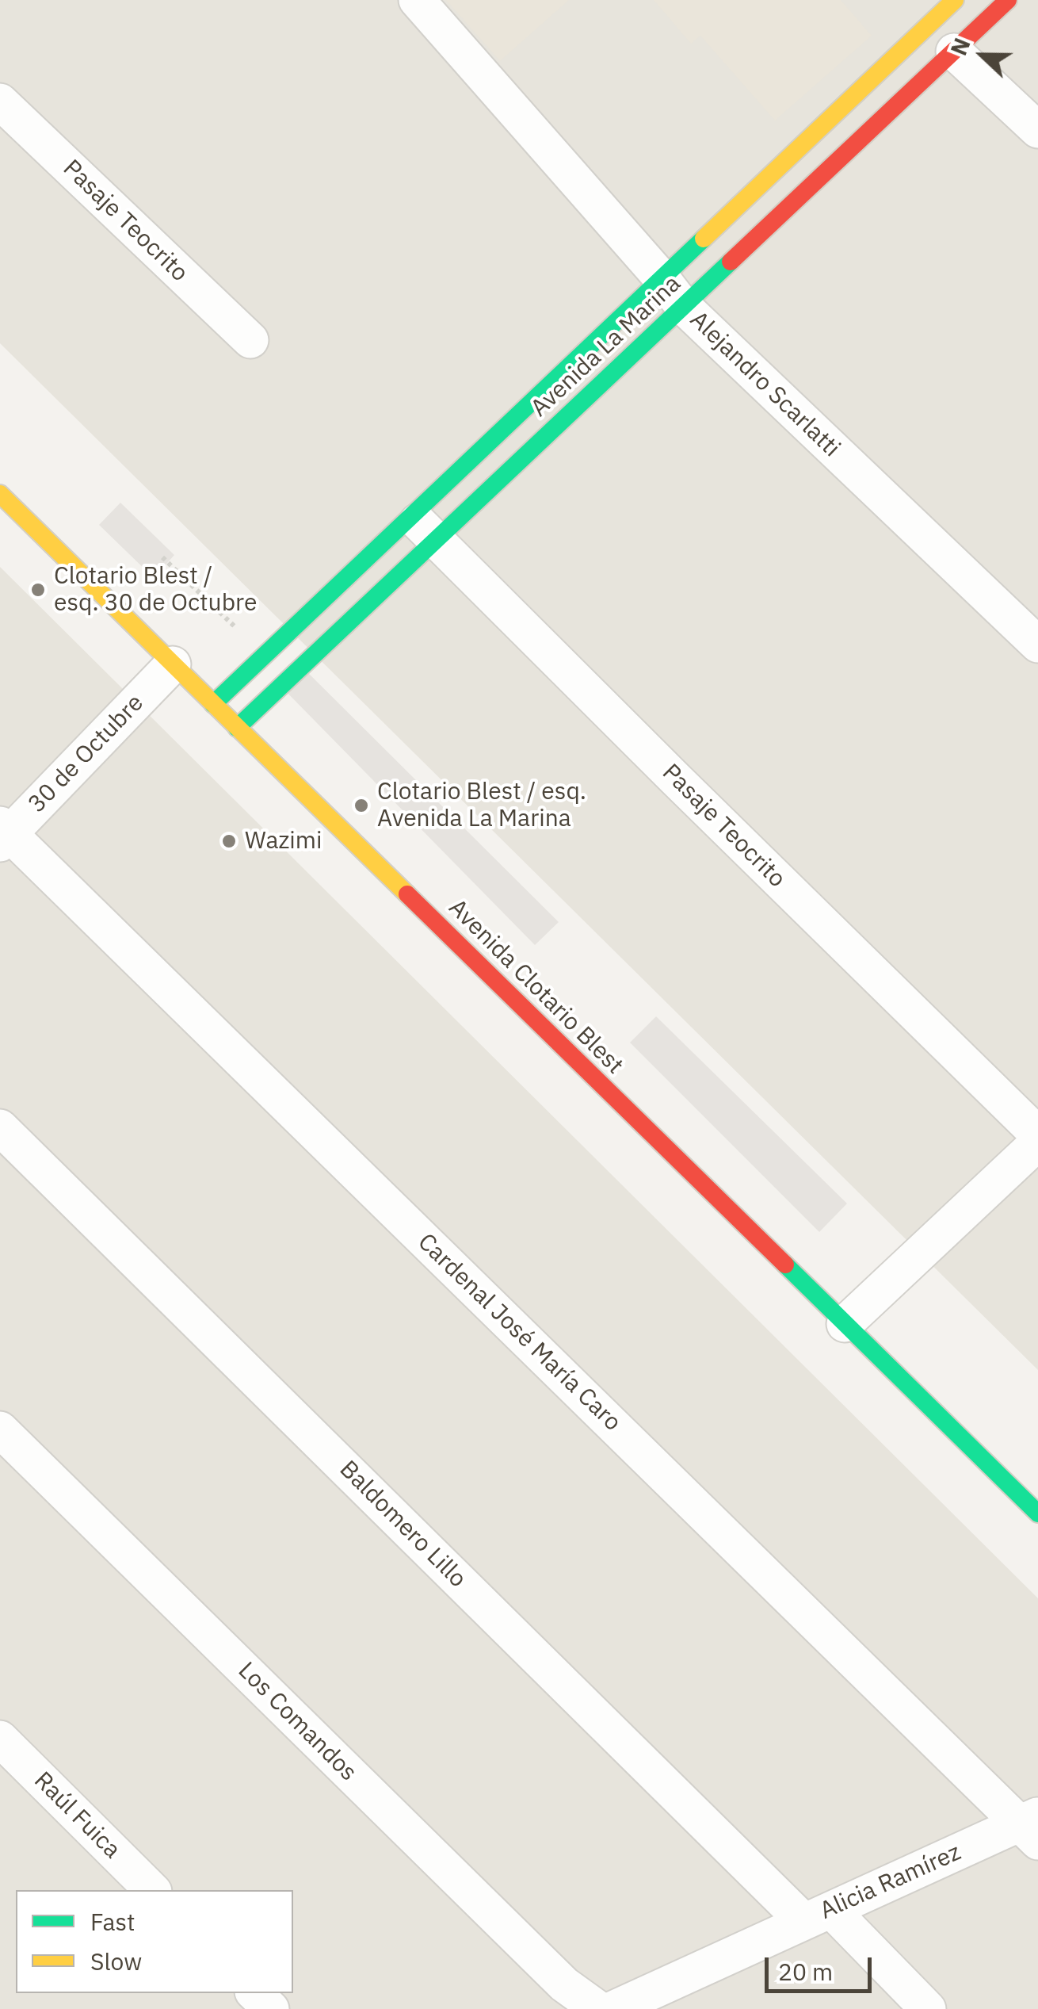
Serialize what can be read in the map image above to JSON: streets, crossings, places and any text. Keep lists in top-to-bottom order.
{
  "streets": {
    "street": [
      "Pasaje Teocrito",
      "Avenida La Marina",
      "Alejandro Scarlatti",
      "30 de Octubre",
      "Avenida Clotario Blest",
      "Cardenal José María Caro",
      "Baldomero Lillo",
      "Los Comandos",
      "Raúl Fuica",
      "Alicia Ramírez"
    ]
  },
  "crossings": [
    ["Pasaje Teocrito", "Avenida La Marina"],
    ["Avenida La Marina", "Alejandro Scarlatti"],
    ["Avenida La Marina", "Avenida Clotario Blest"],
    ["30 de Octubre", "Avenida Clotario Blest"],
    ["30 de Octubre", "Cardenal José María Caro"],
    ["Cardenal José María Caro", "Alicia Ramírez"],
    ["Baldomero Lillo", "Alicia Ramírez"]
  ],
  "places": ["Clotario Blest / esq. 30 de Octubre", "Clotario Blest / esq. Avenida La Marina", "Wazimi"],
  "legend": ["Fast", "Slow"],
  "scale_bar": "20 m",
  "north": "left"
}
